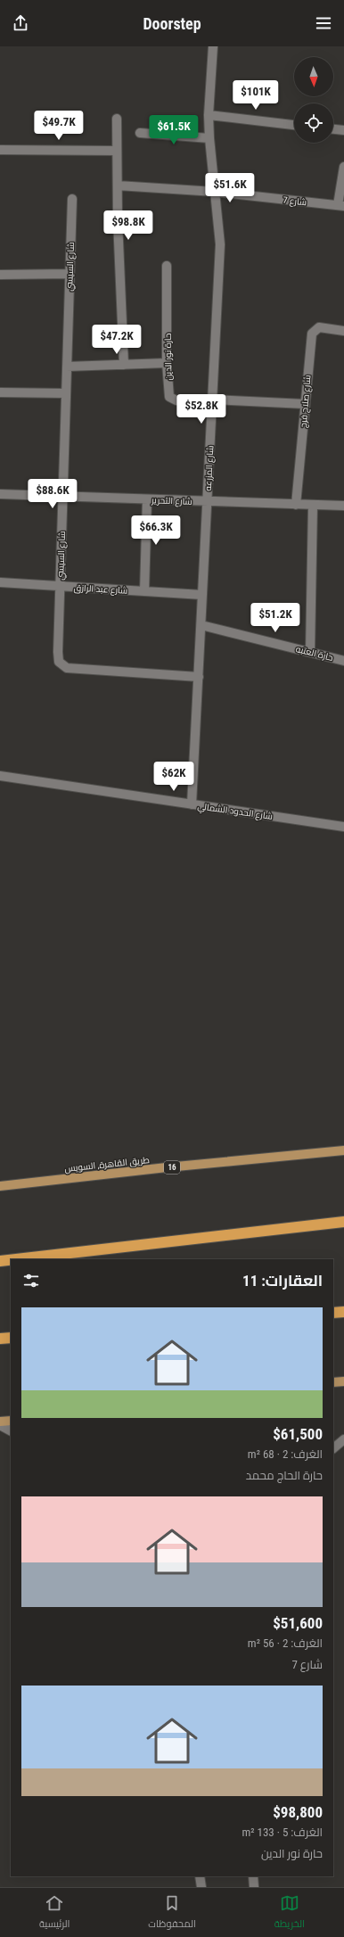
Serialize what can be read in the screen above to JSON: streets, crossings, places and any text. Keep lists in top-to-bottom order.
{
  "streets": {
    "main road": ["طريق القاهرة, السويس", "16"],
    "street": [
      "شارع 7",
      "شارع السيسي",
      "حارة نور الدين",
      "شارع صلاح فرج",
      "شارع المزرعه",
      "شارع التحرير",
      "شارع عبد الرازق",
      "حارة العتبه",
      "شارع الحدود الشمالي"
    ]
  },
  "crossings": [
    ["شارع 7", "شارع المزرعه"],
    ["شارع السيسي", "شارع المزرعه"],
    ["شارع السيسي", "شارع التحرير"],
    ["شارع السيسي", "شارع عبد الرازق"],
    ["حارة نور الدين", "شارع صلاح فرج"],
    ["حارة نور الدين", "شارع المزرعه"],
    ["شارع صلاح فرج", "شارع التحرير"],
    ["شارع المزرعه", "شارع التحرير"],
    ["شارع المزرعه", "شارع عبد الرازق"],
    ["شارع المزرعه", "حارة العتبه"],
    ["شارع المزرعه", "شارع الحدود الشمالي"]
  ],
  "north": "bottom",
  "page": {
    "header": "Doorstep",
    "price": [
      "$101K",
      "$49.7K",
      "$61.5K",
      "$51.6K",
      "$98.8K",
      "$47.2K",
      "$52.8K",
      "$88.6K",
      "$66.3K",
      "$51.2K",
      "$62K"
    ],
    "heading": "العقارات: 11",
    "list": [
      {
        "name": "$61,500",
        "note": "الغرف: 2 · 68 m² · حارة الحاج محمد"
      },
      {
        "name": "$51,600",
        "note": "الغرف: 2 · 56 m² · شارع 7"
      },
      {
        "name": "$98,800",
        "note": "الغرف: 5 · 133 m² · حارة نور الدين"
      }
    ],
    "tabs": ["الخريطة", "المحفوظات", "الرئيسية"]
  }
}
